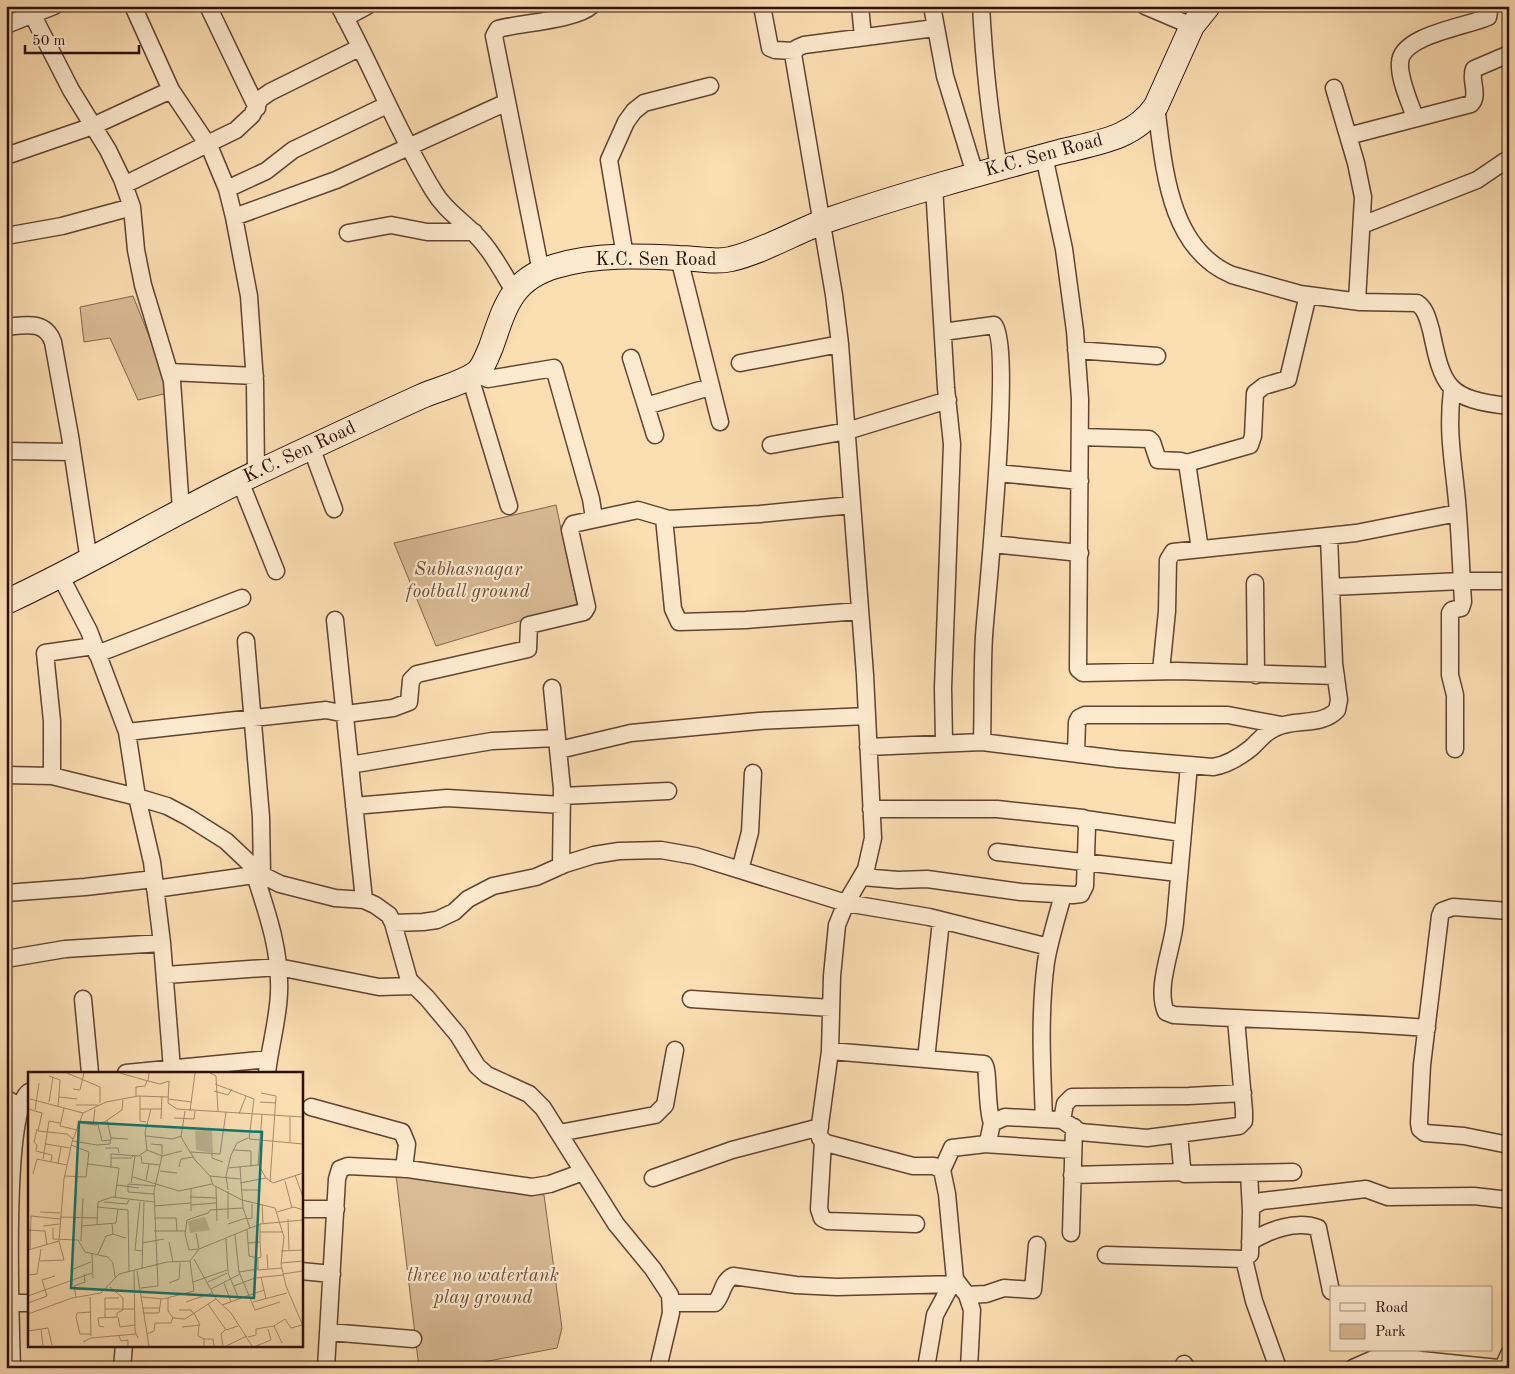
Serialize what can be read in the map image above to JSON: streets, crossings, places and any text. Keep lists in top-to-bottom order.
{
  "streets": {
    "street": ["K.C. Sen Road"]
  },
  "parks": ["Subhasnagar football ground", "three no watertank play ground"],
  "legend": ["Road", "Park"],
  "scale_bar": "50 m"
}
